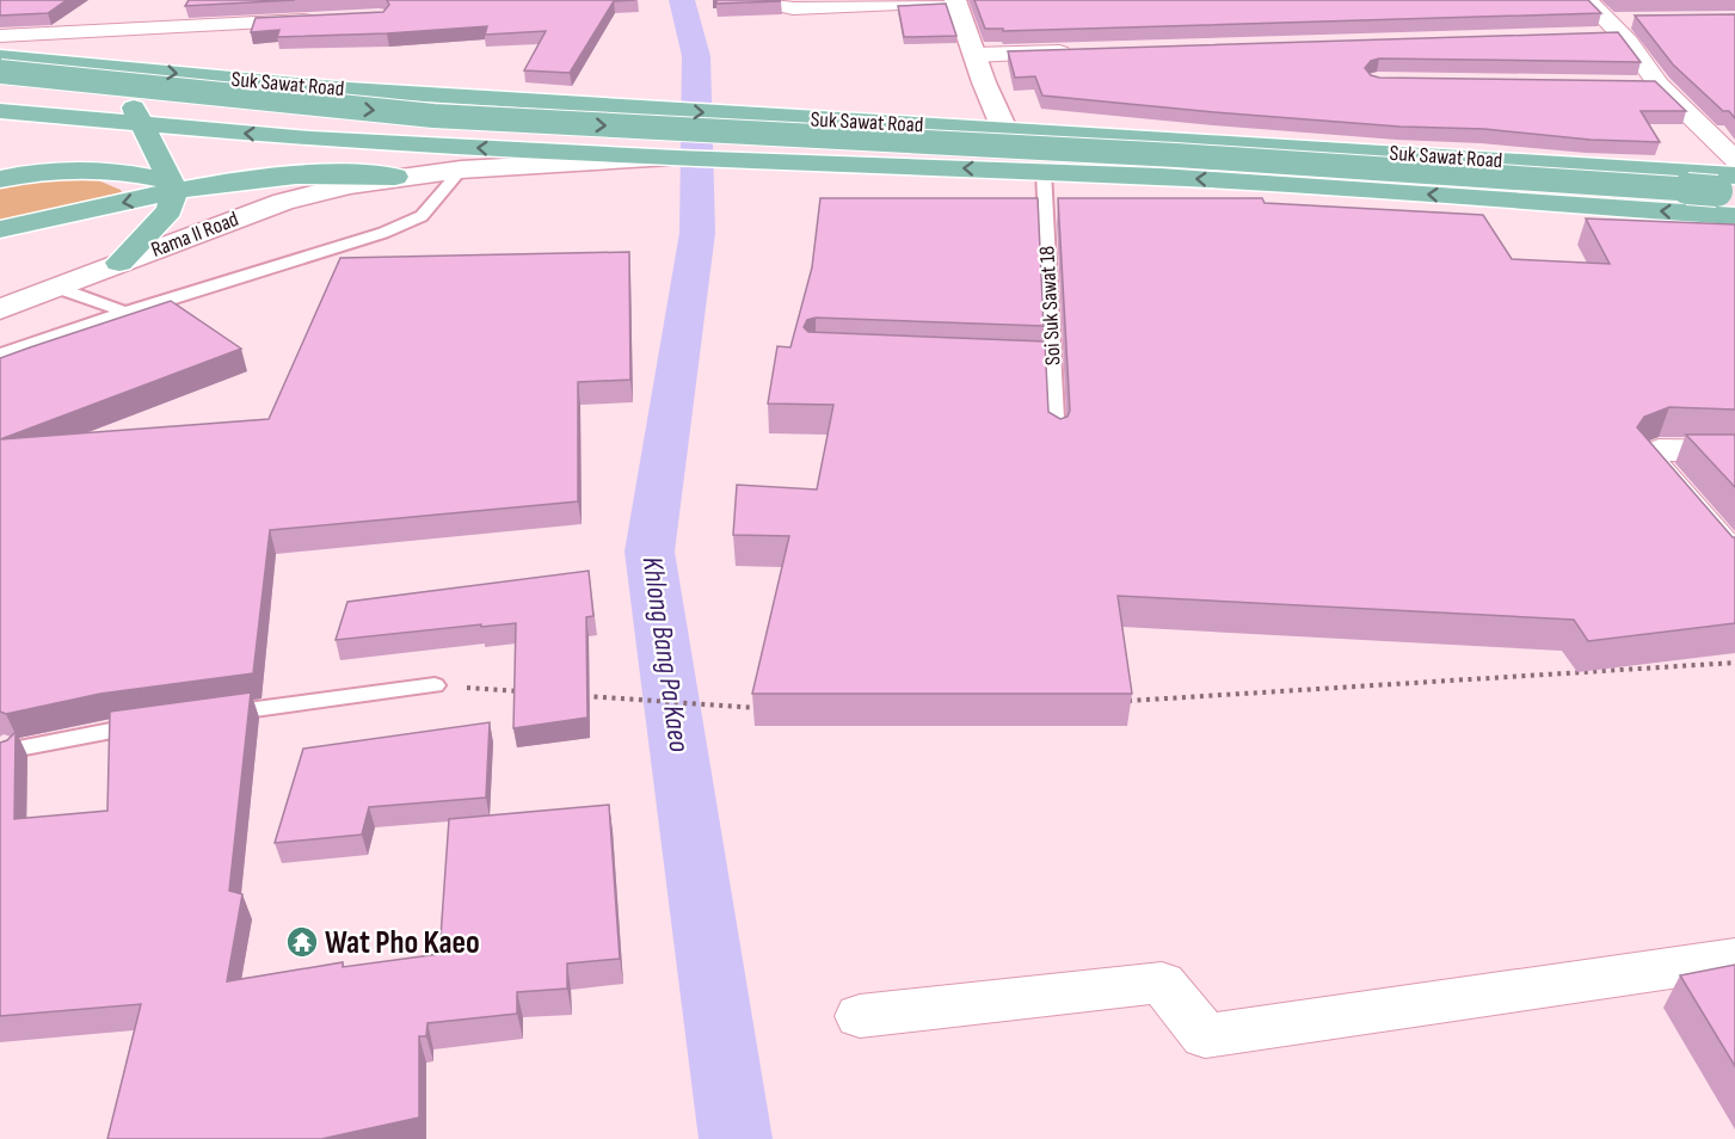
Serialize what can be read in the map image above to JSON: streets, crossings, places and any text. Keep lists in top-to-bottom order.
{
  "streets": {
    "main road": ["Suk Sawat Road", "Rama II Road"],
    "lane": ["Soi Suk Sawat 18"]
  },
  "crossings": [
    ["Suk Sawat Road", "Rama II Road"],
    ["Suk Sawat Road", "Soi Suk Sawat 18"]
  ],
  "water": ["Khlong Bang Pa Kaeo"],
  "places": {
    "temple": ["Wat Pho Kaeo"]
  }
}
